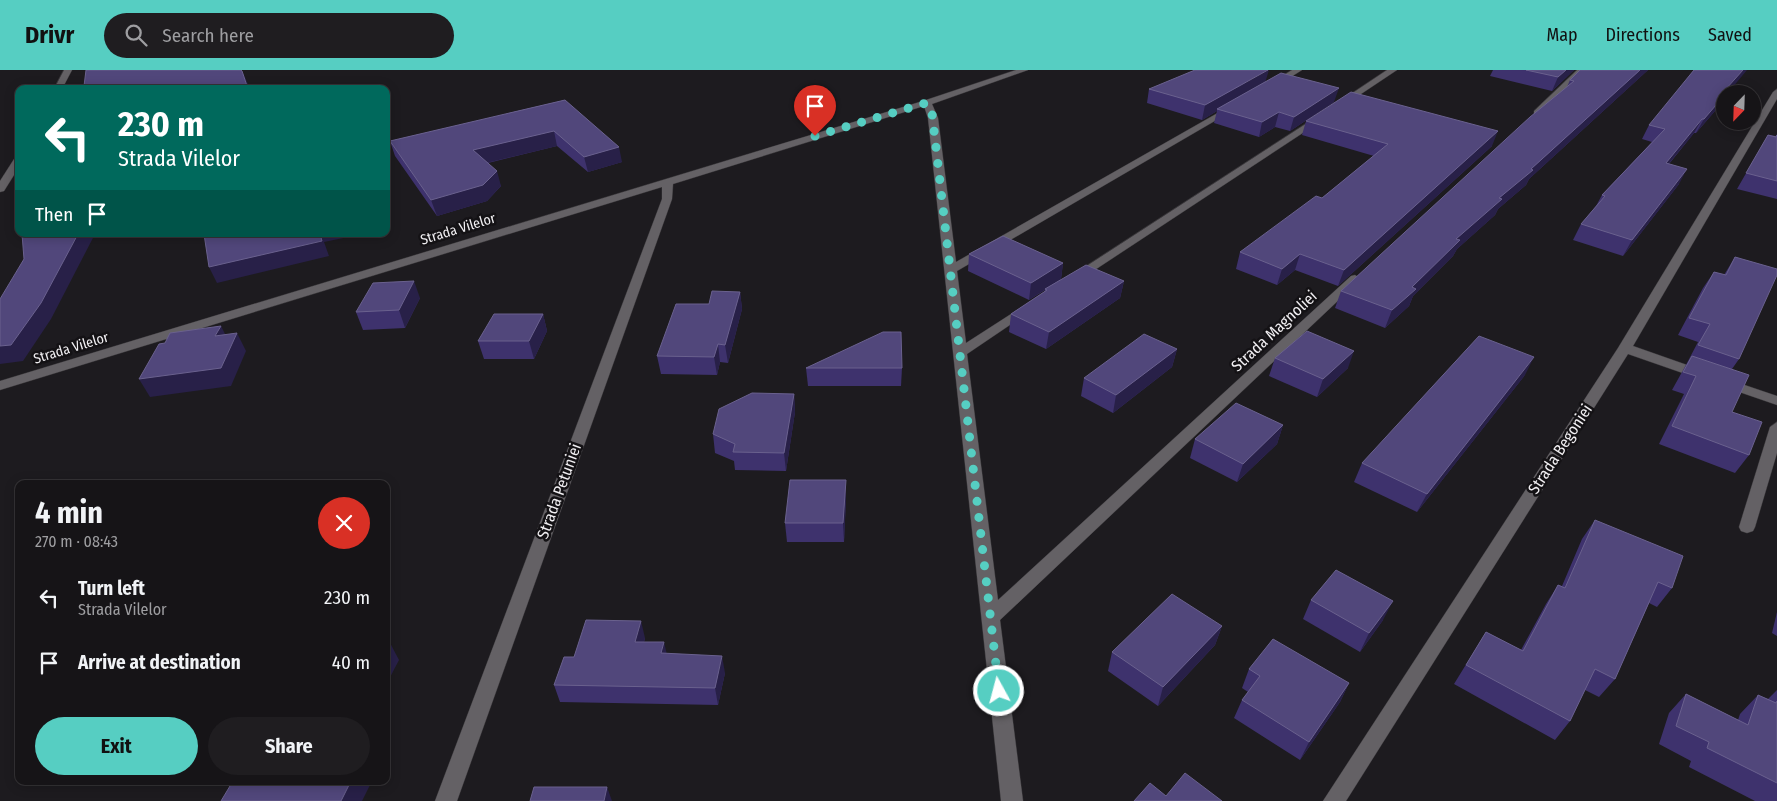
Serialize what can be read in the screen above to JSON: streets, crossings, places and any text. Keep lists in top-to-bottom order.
{
  "streets": {
    "street": [
      "Strada Vilelor",
      "Strada Magnoliei",
      "Strada Begoniei",
      "Strada Petuniei"
    ]
  },
  "crossings": [
    ["Strada Vilelor", "Strada Petuniei"]
  ],
  "north": "bottom left",
  "page": {
    "header": "Drivr",
    "search": "Search here",
    "nav": ["Map", "Directions", "Saved"],
    "turn": ["230 m", "Strada Vilelor"],
    "then": "Then",
    "heading": ["4 min", "270 m · 08:43"],
    "list": [
      {
        "name": "Turn left",
        "note": "Strada Vilelor",
        "value": "230 m"
      },
      {
        "name": "Arrive at destination",
        "value": "40 m"
      }
    ],
    "buttons": ["Exit", "Share"]
  }
}
